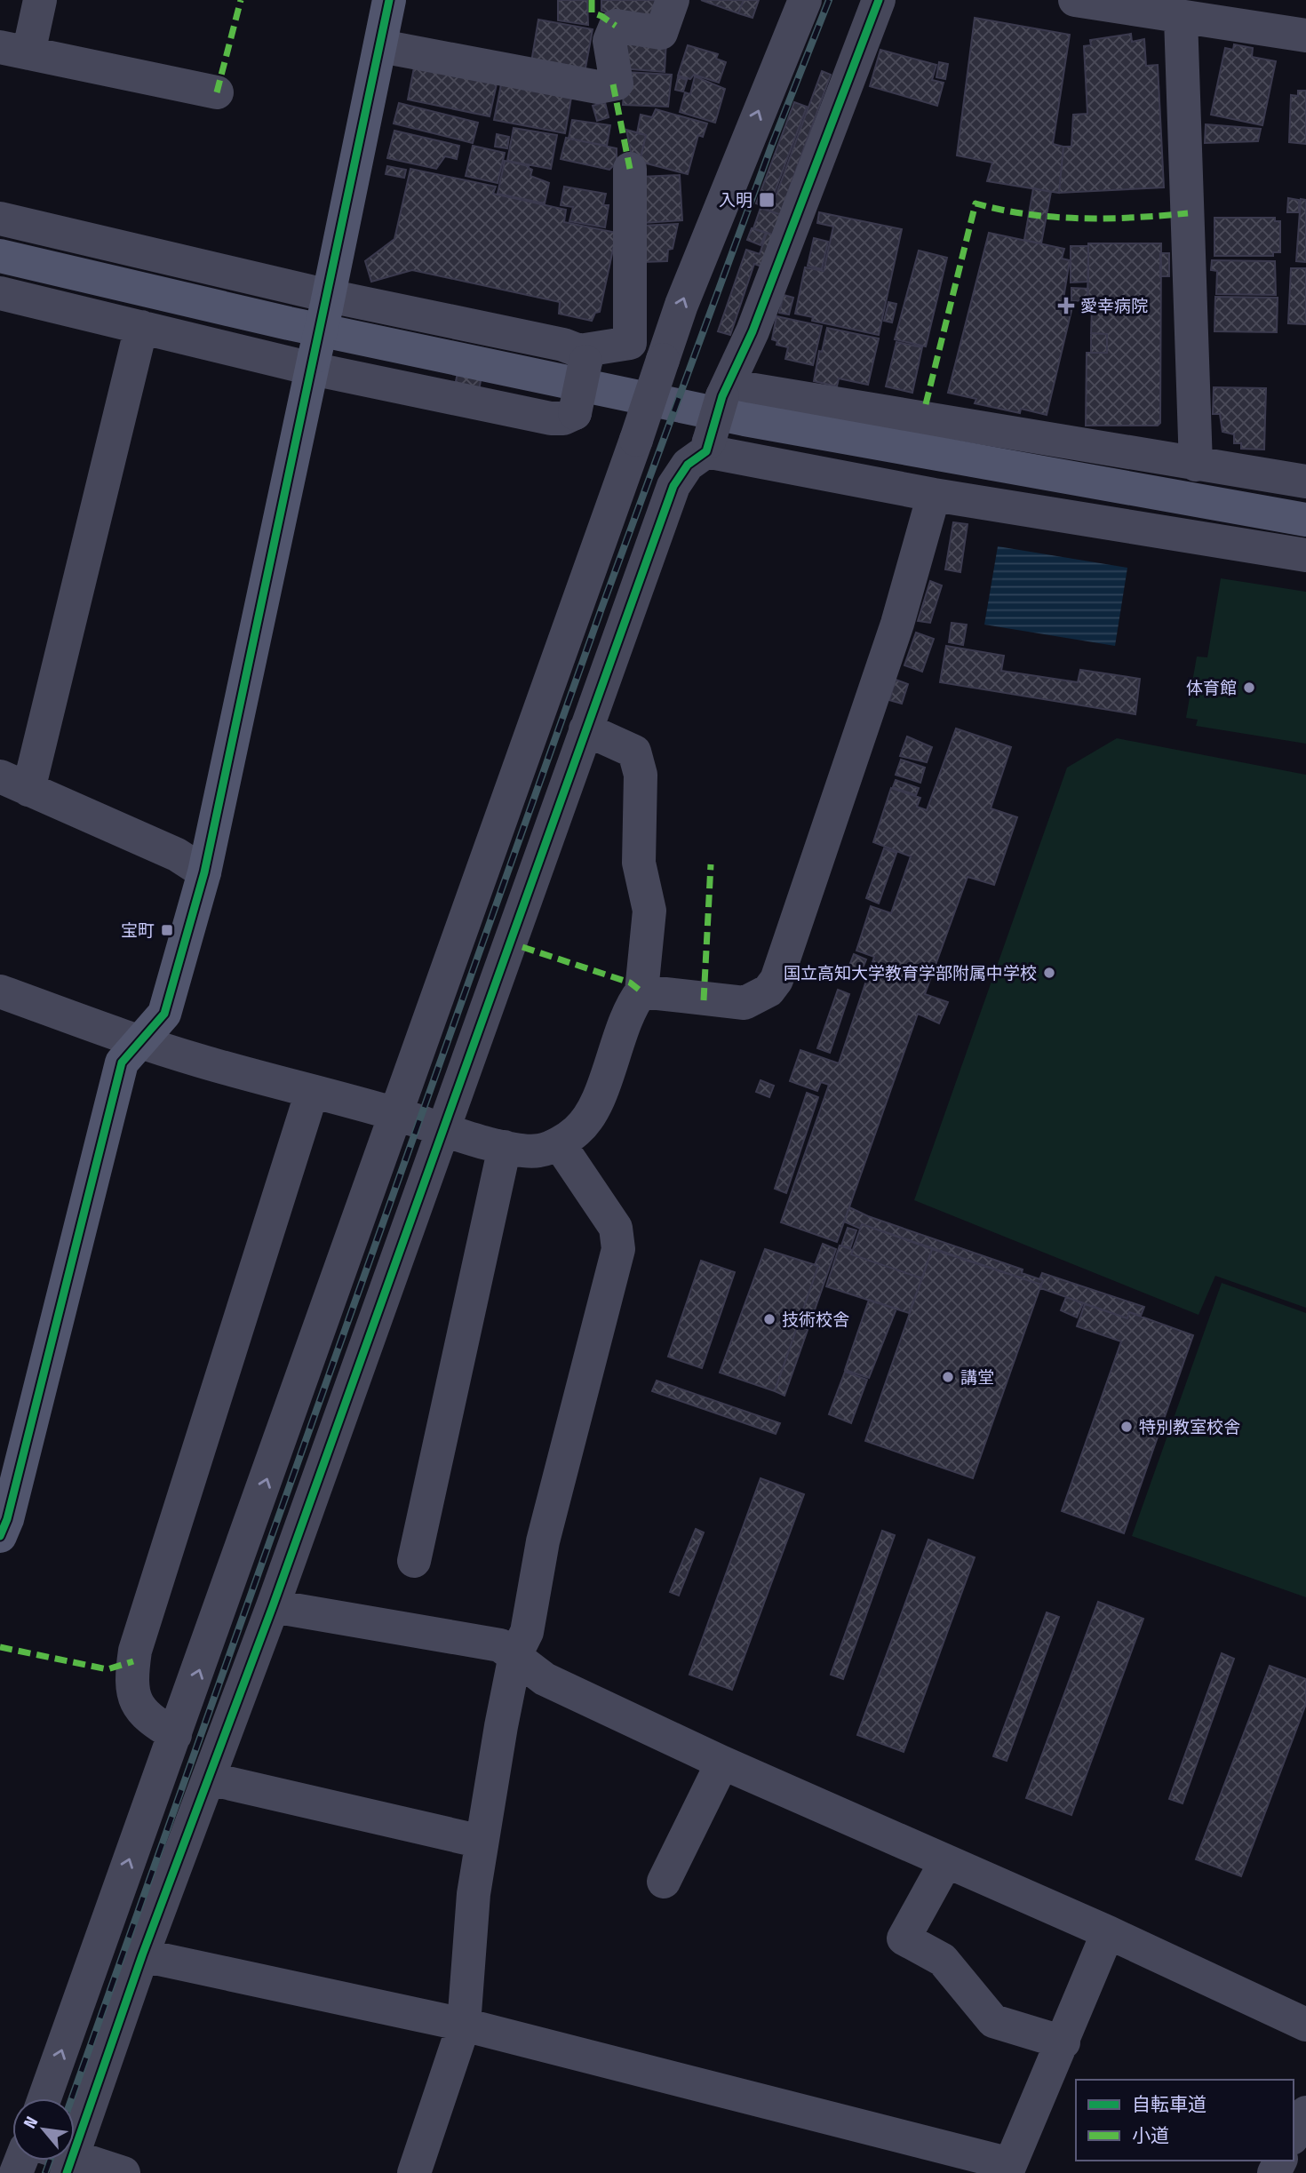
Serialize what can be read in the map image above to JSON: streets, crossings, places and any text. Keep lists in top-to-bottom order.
{
  "places": {
    "transit": ["入明", "宝町"],
    "health": ["愛幸病院"],
    "other": [
      "体育館",
      "国立高知大学教育学部附属中学校",
      "技術校舎",
      "講堂",
      "特別教室校舎"
    ]
  },
  "legend": ["自転車道", "小道"],
  "north": "top left"
}
